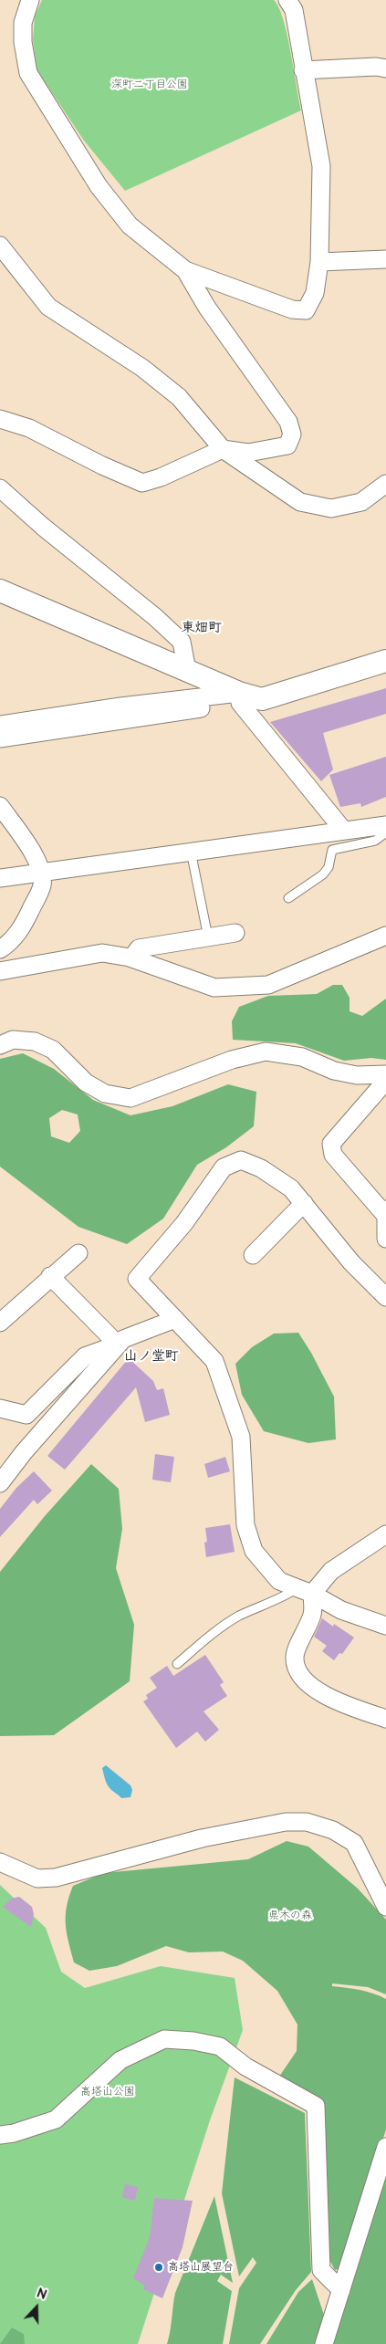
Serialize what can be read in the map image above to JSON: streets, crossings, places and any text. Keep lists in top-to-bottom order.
{
  "districts": ["東畑町", "山ノ堂町"],
  "parks": ["深町二丁目公園", "県木の森", "高塔山公園"],
  "places": ["高塔山展望台"],
  "north": "top"
}
